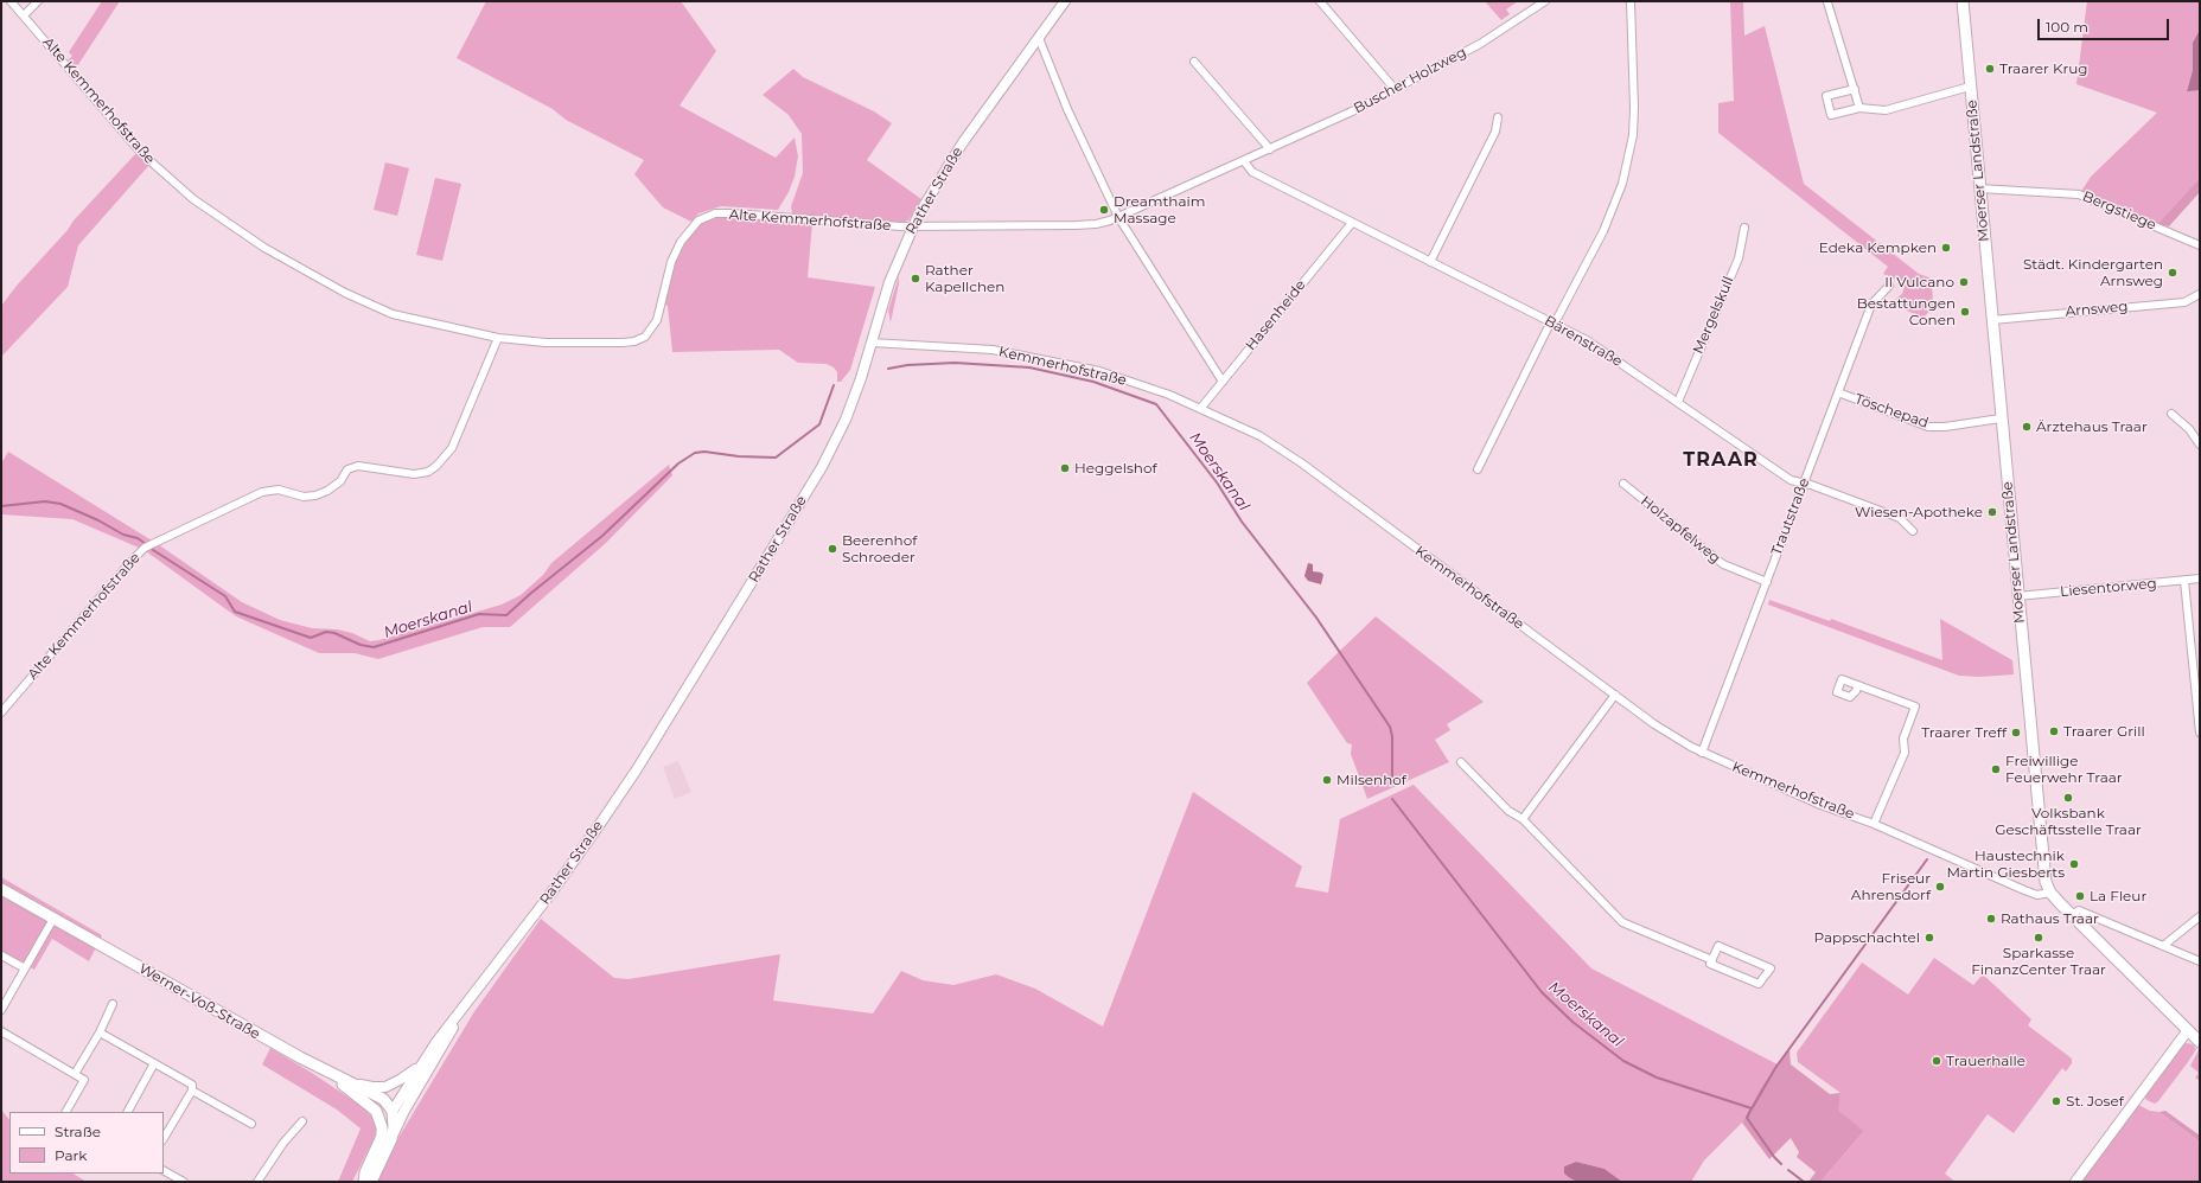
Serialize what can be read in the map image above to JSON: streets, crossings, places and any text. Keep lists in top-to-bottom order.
{
  "streets": {
    "main road": ["Moerser Landstraße", "Rather Straße", "Werner-Voß-Straße"],
    "street": [
      "Buscher Holzweg",
      "Alte Kemmerhofstraße",
      "Bergstiege",
      "Arnsweg",
      "Hasenheide",
      "Mergelskull",
      "Bärenstraße",
      "Kemmerhofstraße",
      "Töschepad",
      "Trautstraße",
      "Holzapfelweg",
      "Liesentorweg"
    ]
  },
  "crossings": [
    ["Buscher Holzweg", "Alte Kemmerhofstraße"],
    ["Buscher Holzweg", "Bärenstraße"],
    ["Alte Kemmerhofstraße", "Rather Straße"],
    ["Moerser Landstraße", "Bergstiege"],
    ["Moerser Landstraße", "Arnsweg"],
    ["Moerser Landstraße", "Kemmerhofstraße"],
    ["Moerser Landstraße", "Töschepad"],
    ["Moerser Landstraße", "Liesentorweg"],
    ["Rather Straße", "Kemmerhofstraße"],
    ["Rather Straße", "Werner-Voß-Straße"],
    ["Hasenheide", "Bärenstraße"],
    ["Hasenheide", "Kemmerhofstraße"],
    ["Mergelskull", "Bärenstraße"],
    ["Bärenstraße", "Trautstraße"],
    ["Kemmerhofstraße", "Trautstraße"],
    ["Töschepad", "Trautstraße"],
    ["Trautstraße", "Holzapfelweg"]
  ],
  "districts": ["TRAAR"],
  "water": ["Moerskanal"],
  "places": [
    "Traarer Krug",
    "Dreamthaim Massage",
    "Edeka Kempken",
    "Städt. Kindergarten Arnsweg",
    "Rather Kapellchen",
    "Il Vulcano",
    "Bestattungen Conen",
    "Ärztehaus Traar",
    "Heggelshof",
    "Wiesen-Apotheke",
    "Beerenhof Schroeder",
    "Traarer Grill",
    "Traarer Treff",
    "Freiwillige Feuerwehr Traar",
    "Milsenhof",
    "Volksbank Geschäftsstelle Traar",
    "Haustechnik Martin Giesberts",
    "Friseur Ahrensdorf",
    "La Fleur",
    "Rathaus Traar",
    "Pappschachtel",
    "Sparkasse FinanzCenter Traar",
    "Trauerhalle",
    "St. Josef"
  ],
  "legend": ["Straße", "Park"],
  "scale_bar": "100 m"
}
